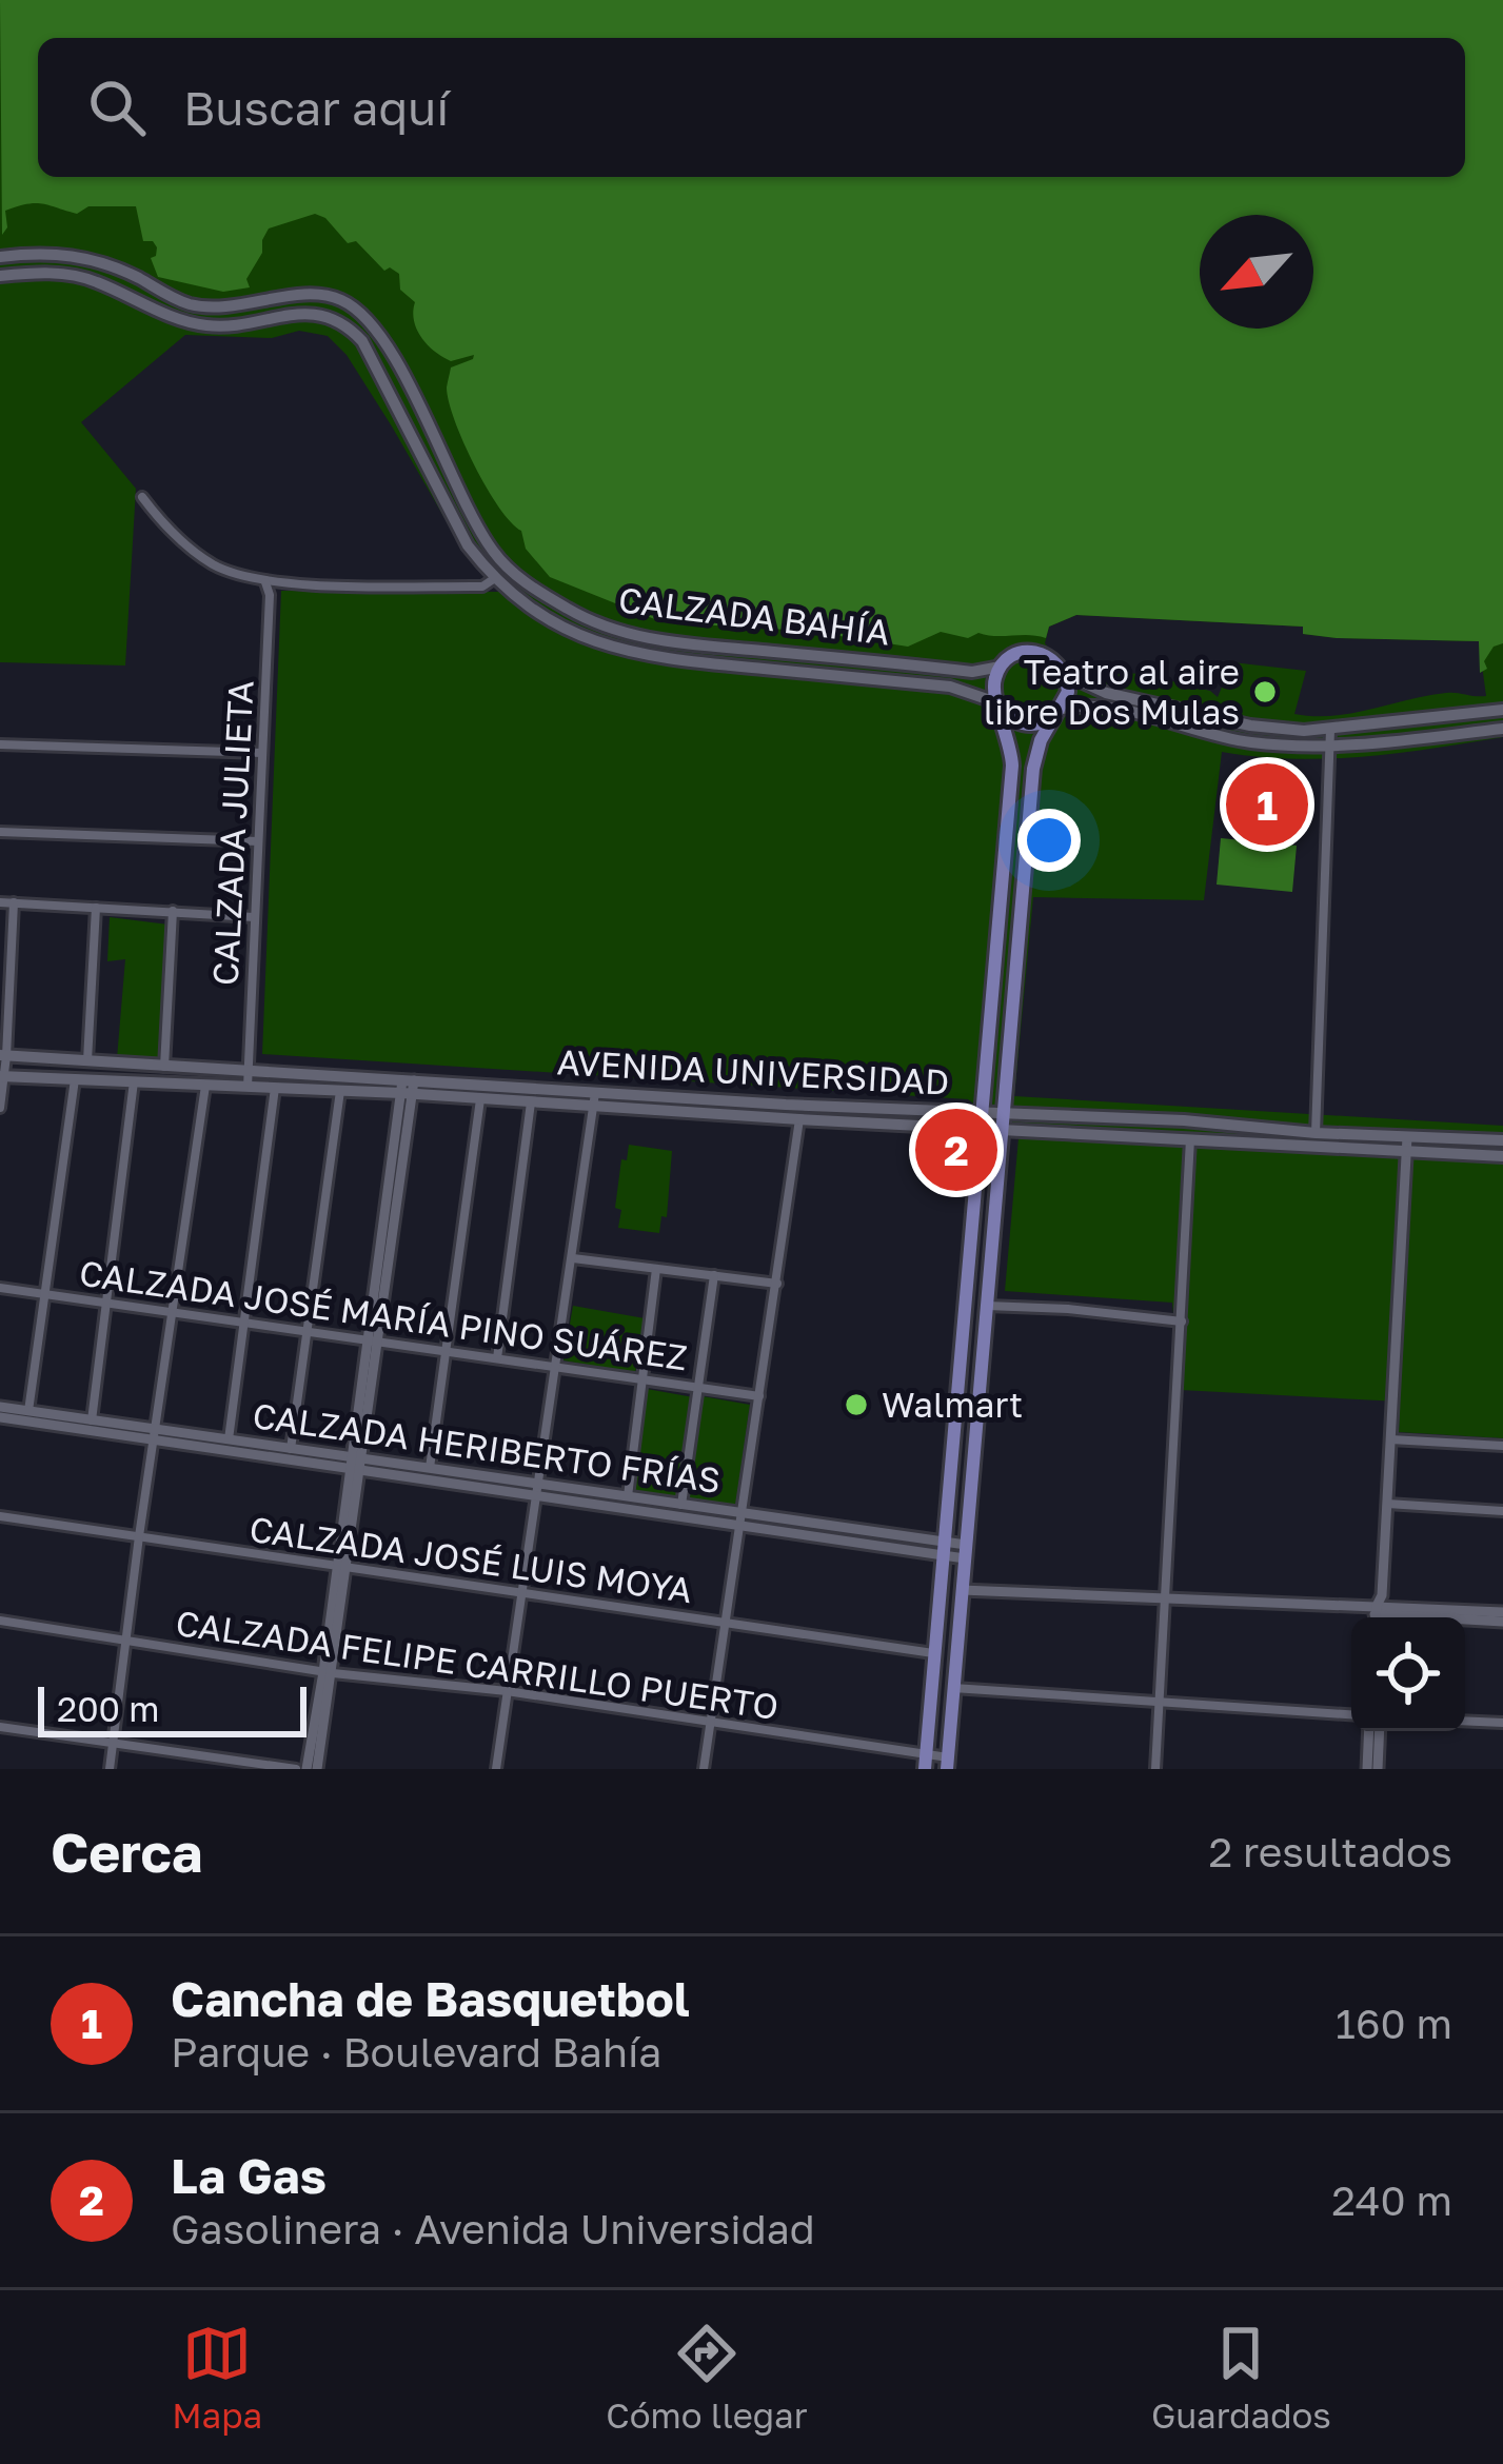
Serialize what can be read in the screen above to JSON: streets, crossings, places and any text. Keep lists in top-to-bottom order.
{
  "streets": {
    "main road": ["CALZADA BAHÍA", "AVENIDA UNIVERSIDAD"],
    "street": [
      "CALZADA JULIETA",
      "CALZADA JOSÉ MARÍA PINO SUÁREZ",
      "CALZADA HERIBERTO FRÍAS",
      "CALZADA JOSÉ LUIS MOYA",
      "CALZADA FELIPE CARRILLO PUERTO"
    ]
  },
  "crossings": [
    ["CALZADA JULIETA", "AVENIDA UNIVERSIDAD"]
  ],
  "places": ["Teatro al aire libre Dos Mulas", "Walmart"],
  "scale_bar": "200 m",
  "north": "bottom left",
  "page": {
    "search": "Buscar aquí",
    "pins": ["1", "2"],
    "scale": "200 m",
    "heading": ["Cerca", "2 resultados"],
    "list": [
      {
        "mark": "1",
        "name": "Cancha de Basquetbol",
        "note": "Parque · Boulevard Bahía",
        "value": "160 m"
      },
      {
        "mark": "2",
        "name": "La Gas",
        "note": "Gasolinera · Avenida Universidad",
        "value": "240 m"
      }
    ],
    "nav": ["Mapa", "Cómo llegar", "Guardados"]
  }
}
